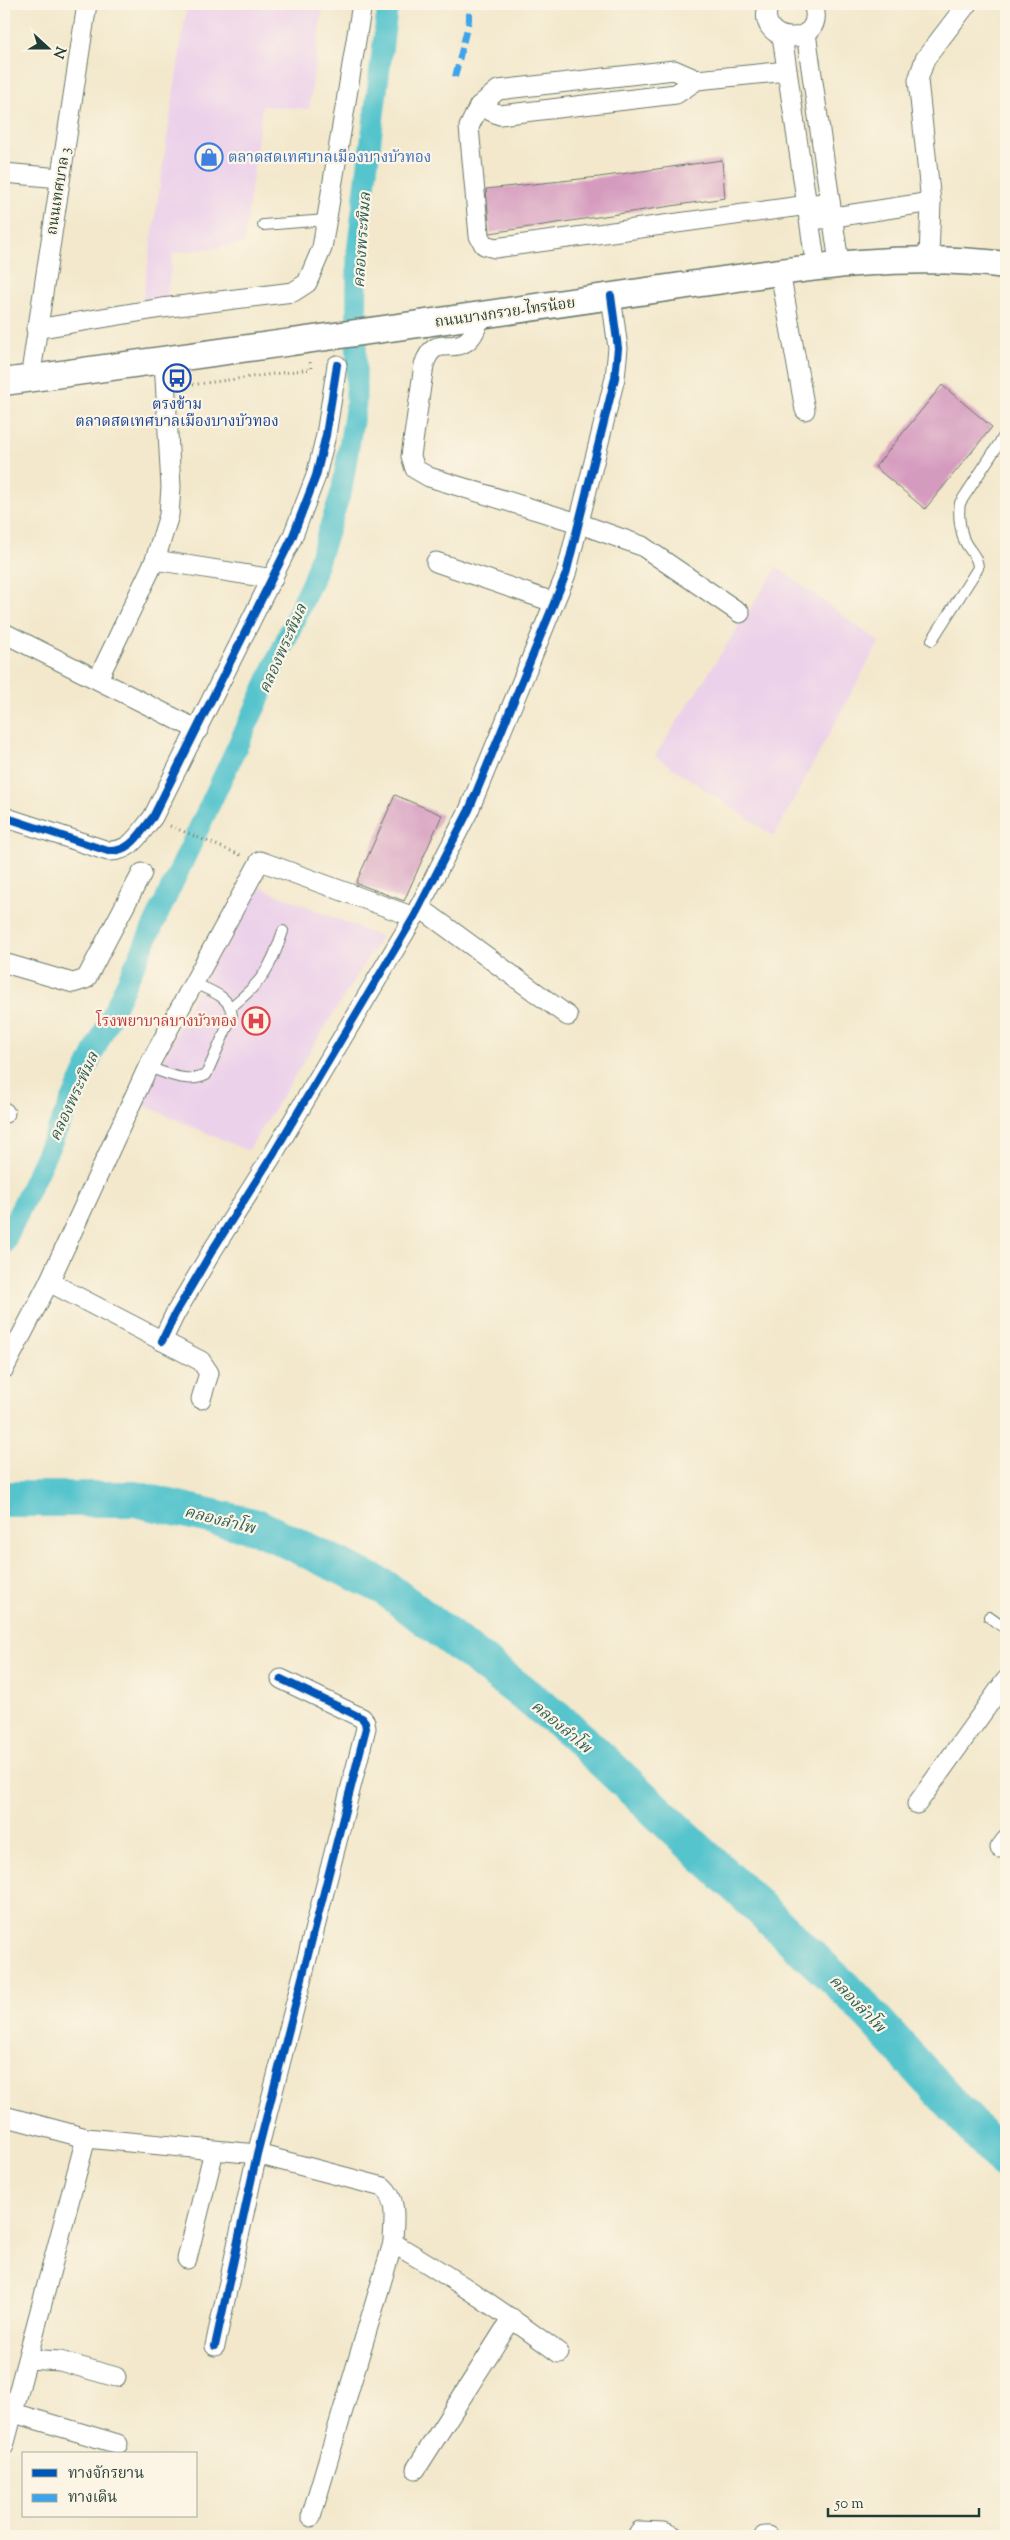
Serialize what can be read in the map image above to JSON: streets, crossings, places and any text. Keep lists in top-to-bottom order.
{
  "streets": {
    "main road": ["ถนนบางกรวย-ไทรน้อย"],
    "street": ["ถนนเทศบาล 3"]
  },
  "crossings": [
    ["ถนนเทศบาล 3", "ถนนบางกรวย-ไทรน้อย"]
  ],
  "water": ["คลองพระพิมล", "คลองลำโพ"],
  "places": {
    "shop": ["ตลาดสดเทศบาลเมืองบางบัวทอง"],
    "bus stop": ["ตรงข้าม ตลาดสดเทศบาลเมืองบางบัวทอง"],
    "hospital": ["โรงพยาบาลบางบัวทอง"]
  },
  "legend": ["ทางจักรยาน", "ทางเดิน"],
  "scale_bar": "50 m",
  "north": "right"
}
